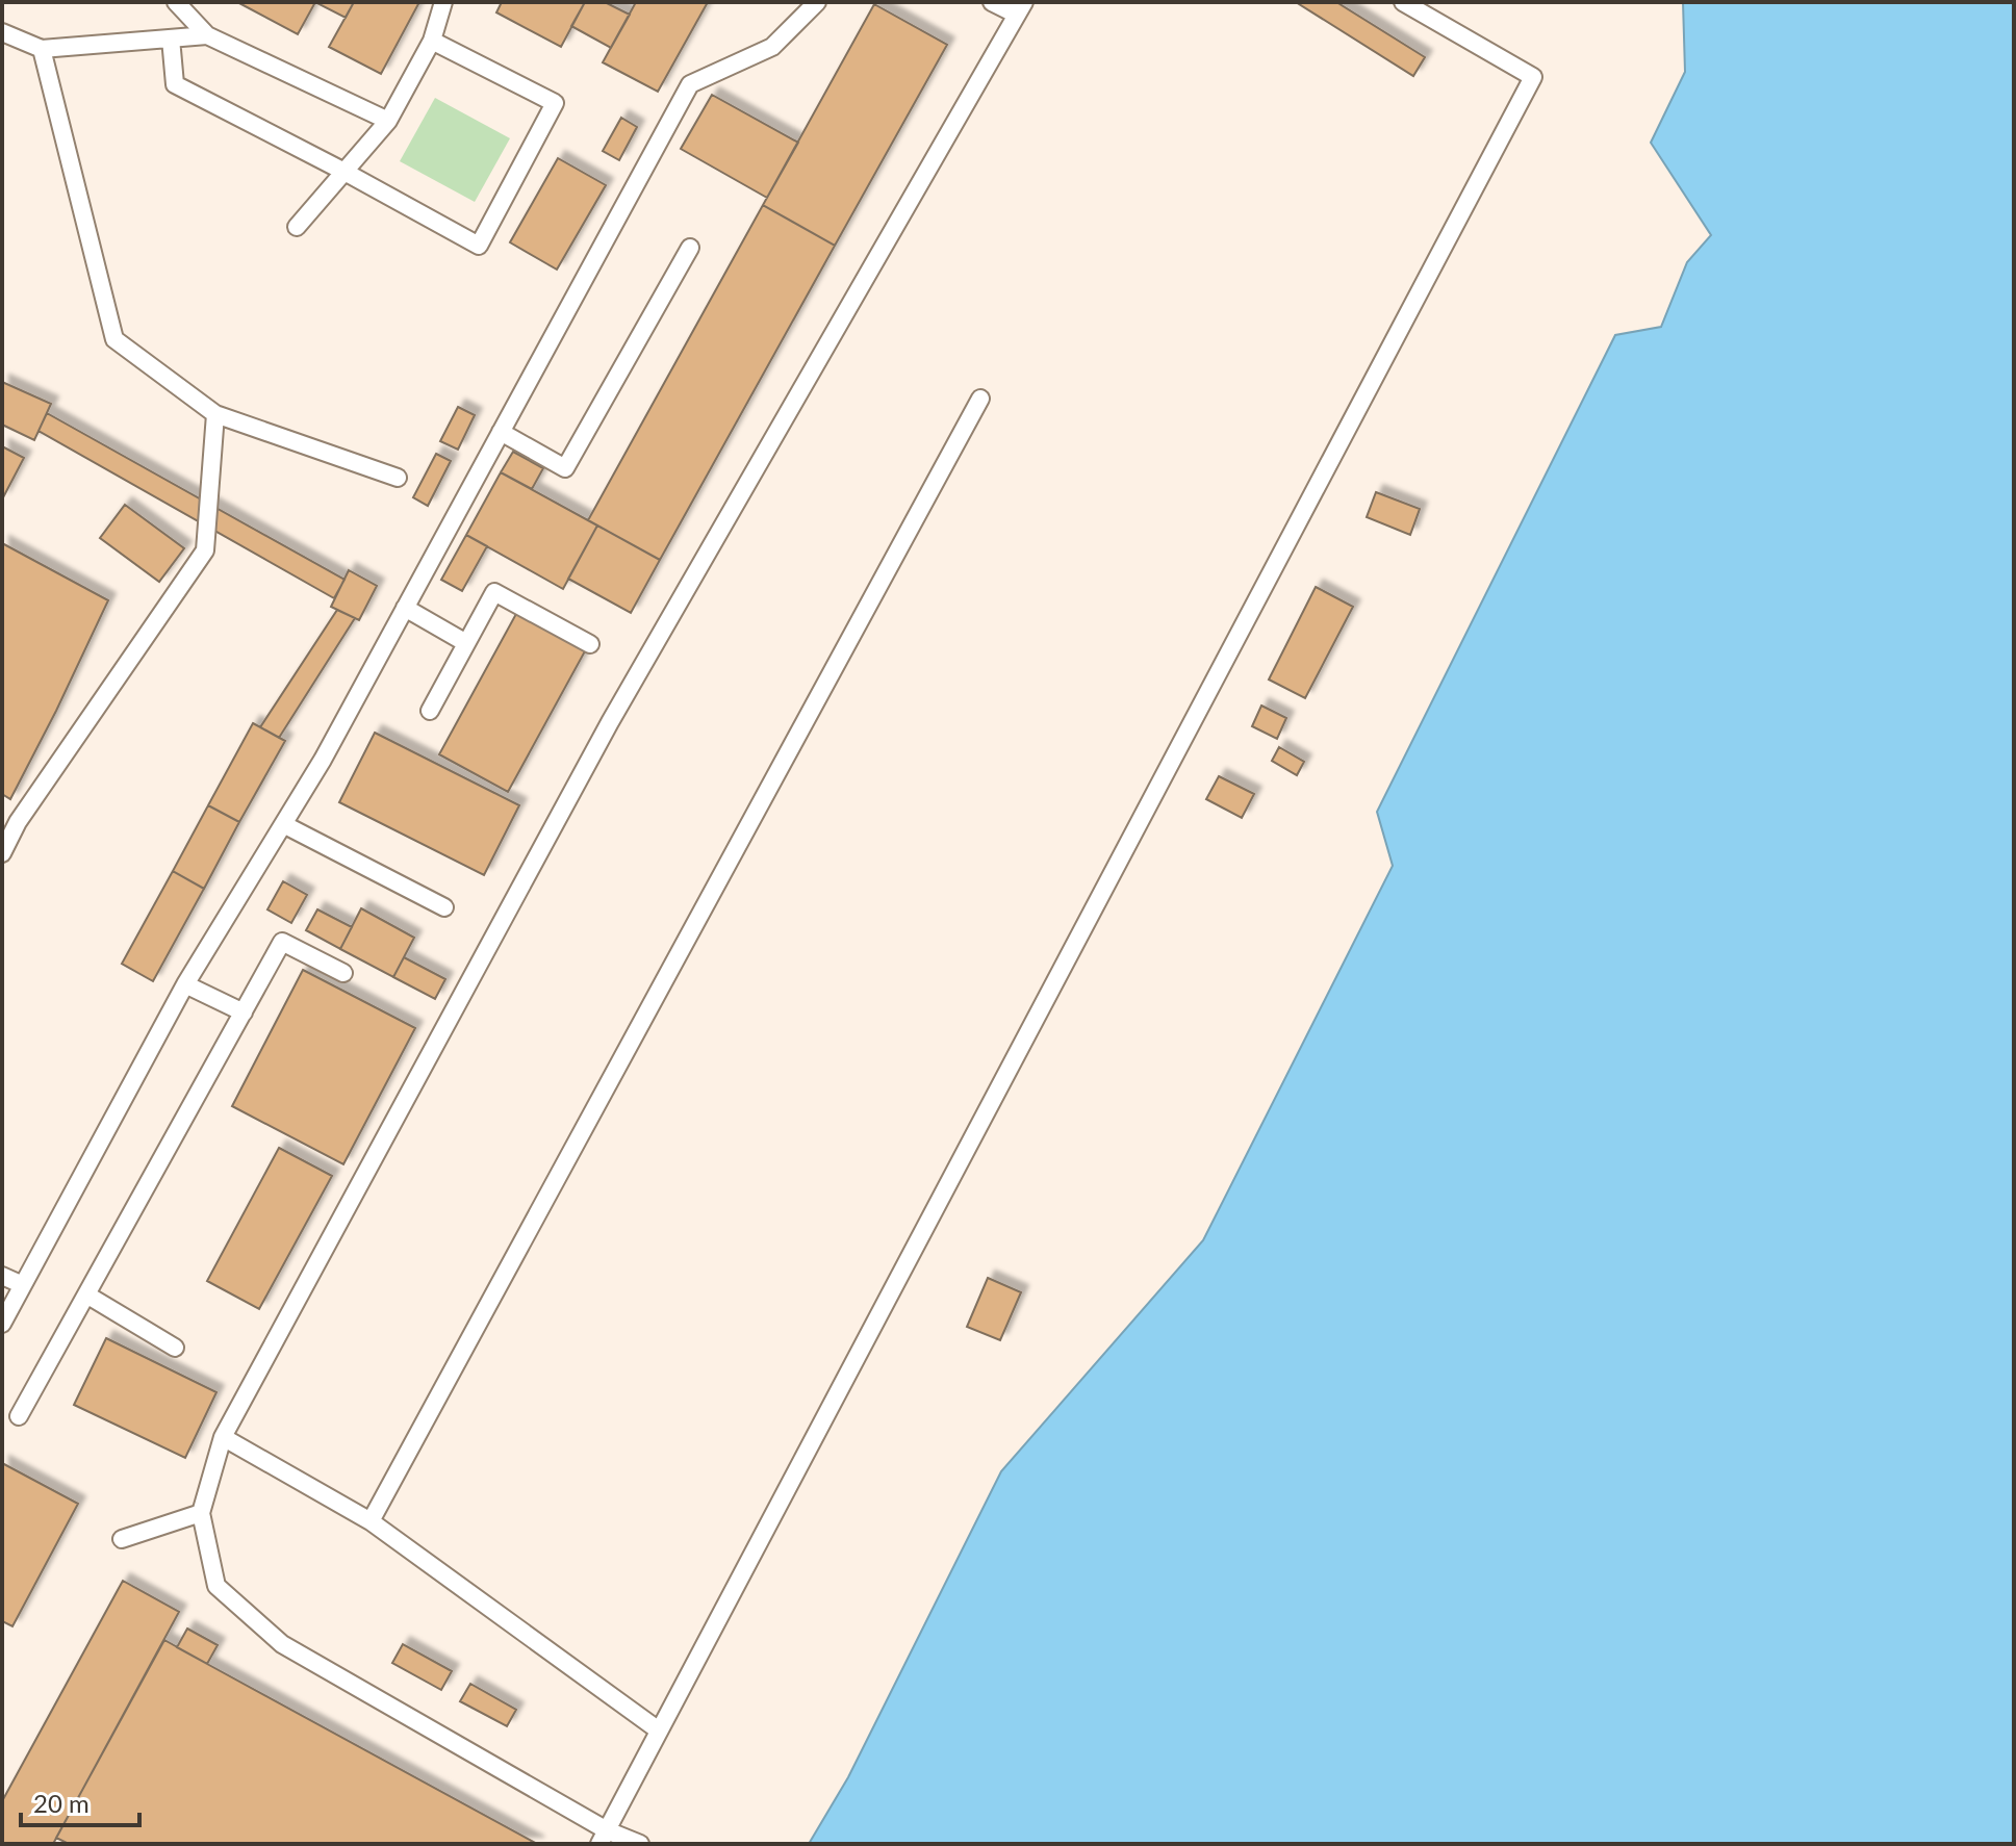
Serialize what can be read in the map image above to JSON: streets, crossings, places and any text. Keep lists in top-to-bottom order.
{
  "scale_bar": "20 m"
}
